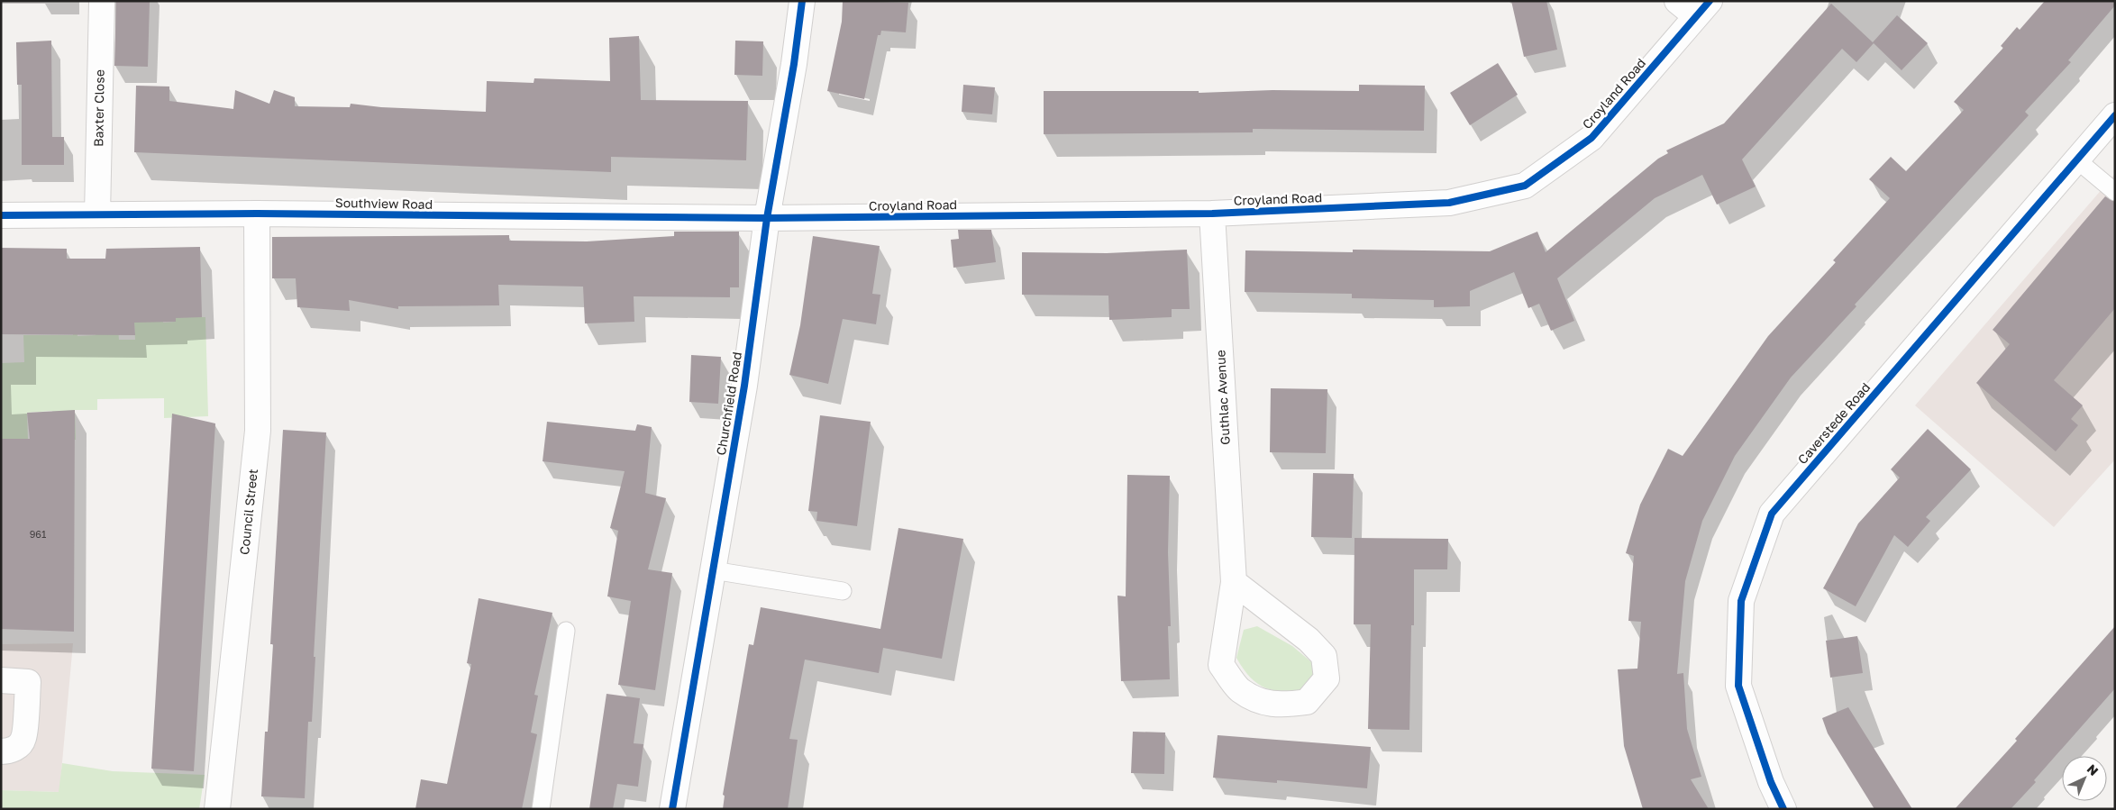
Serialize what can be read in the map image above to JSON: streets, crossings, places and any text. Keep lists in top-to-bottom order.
{
  "streets": {
    "street": [
      "Croyland Road",
      "Baxter Close",
      "Southview Road",
      "Guthlac Avenue",
      "Churchfield Road",
      "Caverstede Road",
      "Council Street"
    ]
  },
  "crossings": [
    ["Croyland Road", "Southview Road"],
    ["Croyland Road", "Guthlac Avenue"],
    ["Croyland Road", "Churchfield Road"],
    ["Baxter Close", "Southview Road"],
    ["Southview Road", "Churchfield Road"],
    ["Southview Road", "Council Street"]
  ],
  "house_numbers": ["961"],
  "north": "top right"
}
